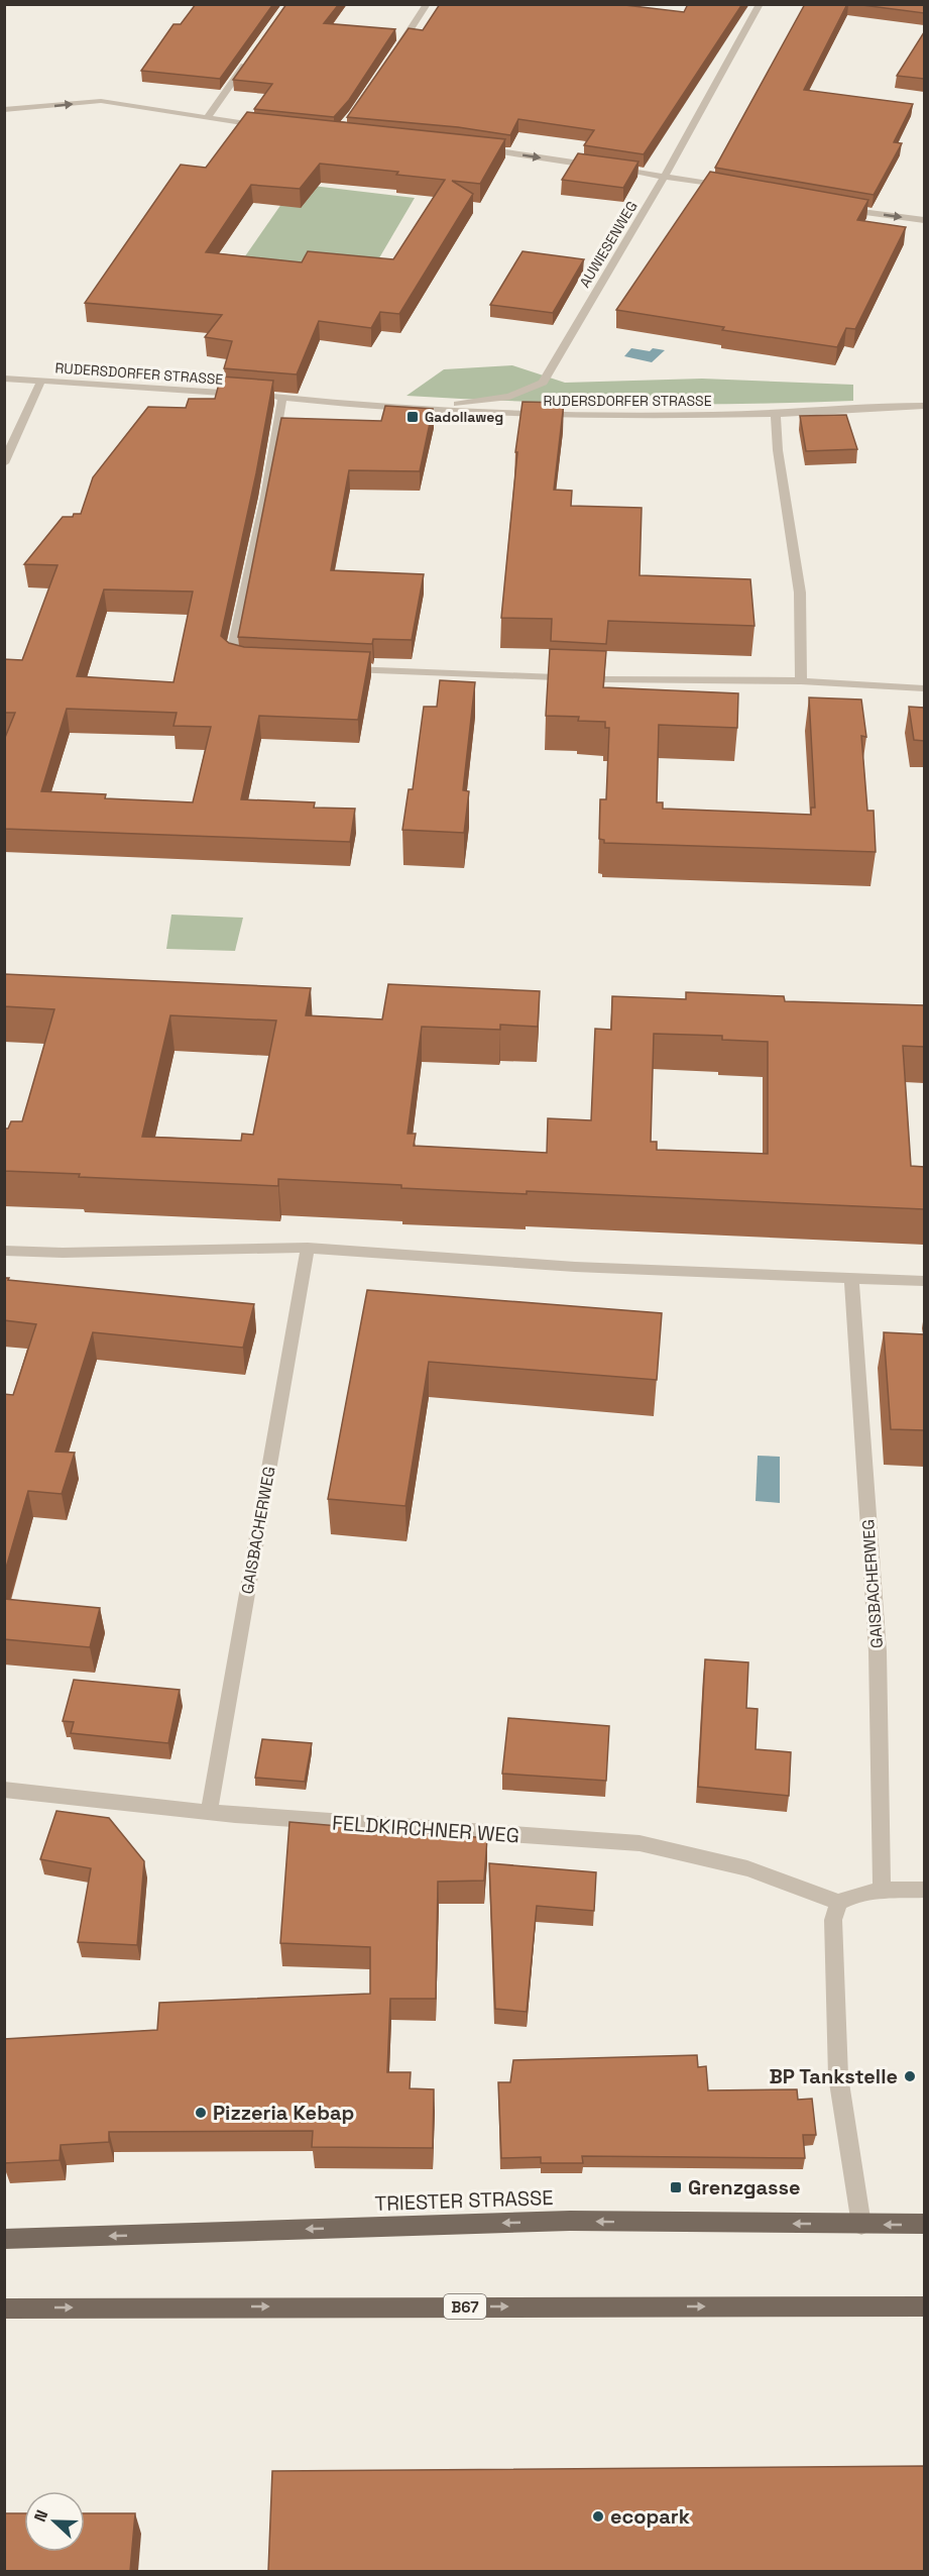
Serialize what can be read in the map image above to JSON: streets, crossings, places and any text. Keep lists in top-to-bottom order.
{
  "streets": {
    "main road": ["TRIESTER STRASSE", "B67"],
    "street": [
      "AUWIESENWEG",
      "RUDERSDORFER STRASSE",
      "GAISBACHERWEG",
      "FELDKIRCHNER WEG"
    ]
  },
  "crossings": [
    ["AUWIESENWEG", "RUDERSDORFER STRASSE"],
    ["GAISBACHERWEG", "FELDKIRCHNER WEG"]
  ],
  "places": {
    "transit": ["Gadollaweg", "Grenzgasse"],
    "other": ["BP Tankstelle", "Pizzeria Kebap", "ecopark"]
  },
  "north": "left"
}
